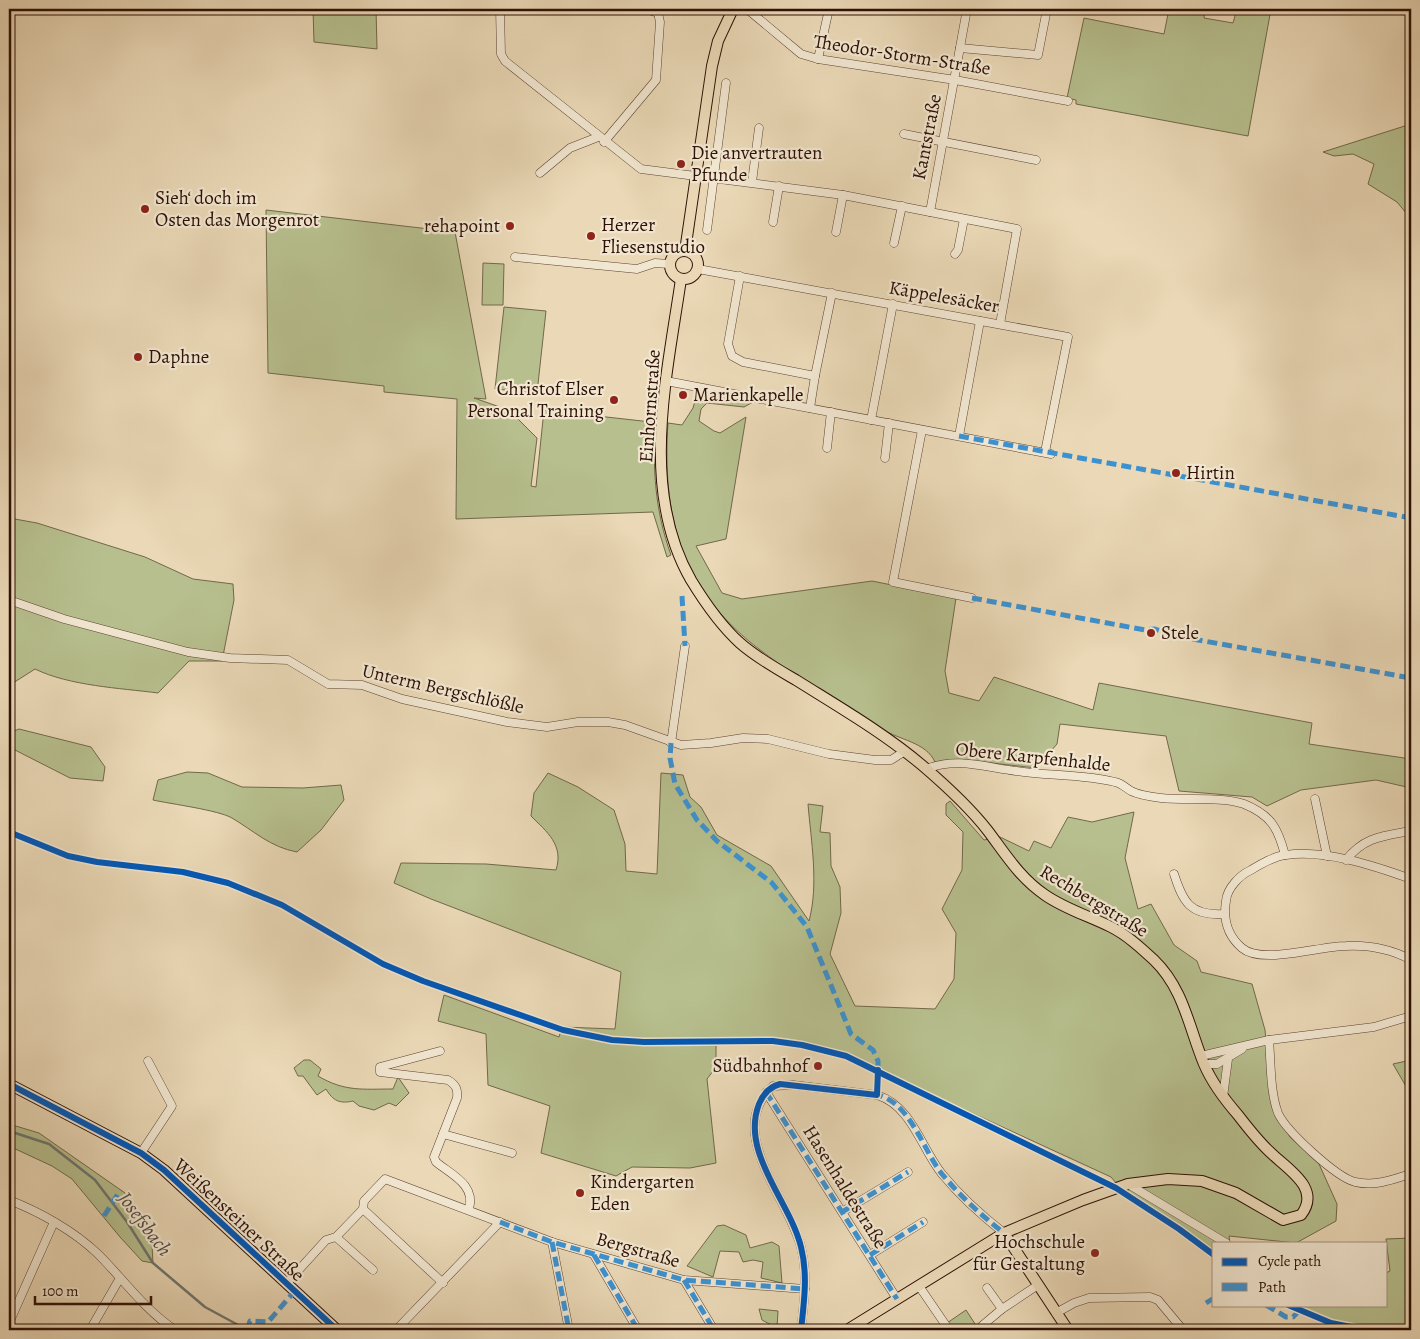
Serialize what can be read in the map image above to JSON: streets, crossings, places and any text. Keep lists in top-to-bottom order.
{
  "streets": {
    "main road": ["Einhornstraße", "Rechbergstraße", "Weißensteiner Straße"],
    "street": [
      "Theodor-Storm-Straße",
      "Kantstraße",
      "Käppelesäcker",
      "Unterm Bergschlößle",
      "Obere Karpfenhalde",
      "Hasenhaldestraße",
      "Bergstraße"
    ]
  },
  "crossings": [
    ["Theodor-Storm-Straße", "Kantstraße"],
    ["Käppelesäcker", "Einhornstraße"],
    ["Einhornstraße", "Rechbergstraße"],
    ["Unterm Bergschlößle", "Rechbergstraße"],
    ["Obere Karpfenhalde", "Rechbergstraße"],
    ["Rechbergstraße", "Hasenhaldestraße"]
  ],
  "water": ["Josefsbach"],
  "places": [
    "Die anvertrauten Pfunde",
    "Sieh‘ doch im Osten das Morgenrot",
    "rehapoint",
    "Herzer Fliesenstudio",
    "Daphne",
    "Marienkapelle",
    "Christof Elser Personal Training",
    "Hirtin",
    "Stele",
    "Südbahnhof",
    "Kindergarten Eden",
    "Hochschule für Gestaltung"
  ],
  "legend": ["Cycle path", "Path"],
  "scale_bar": "100 m"
}
